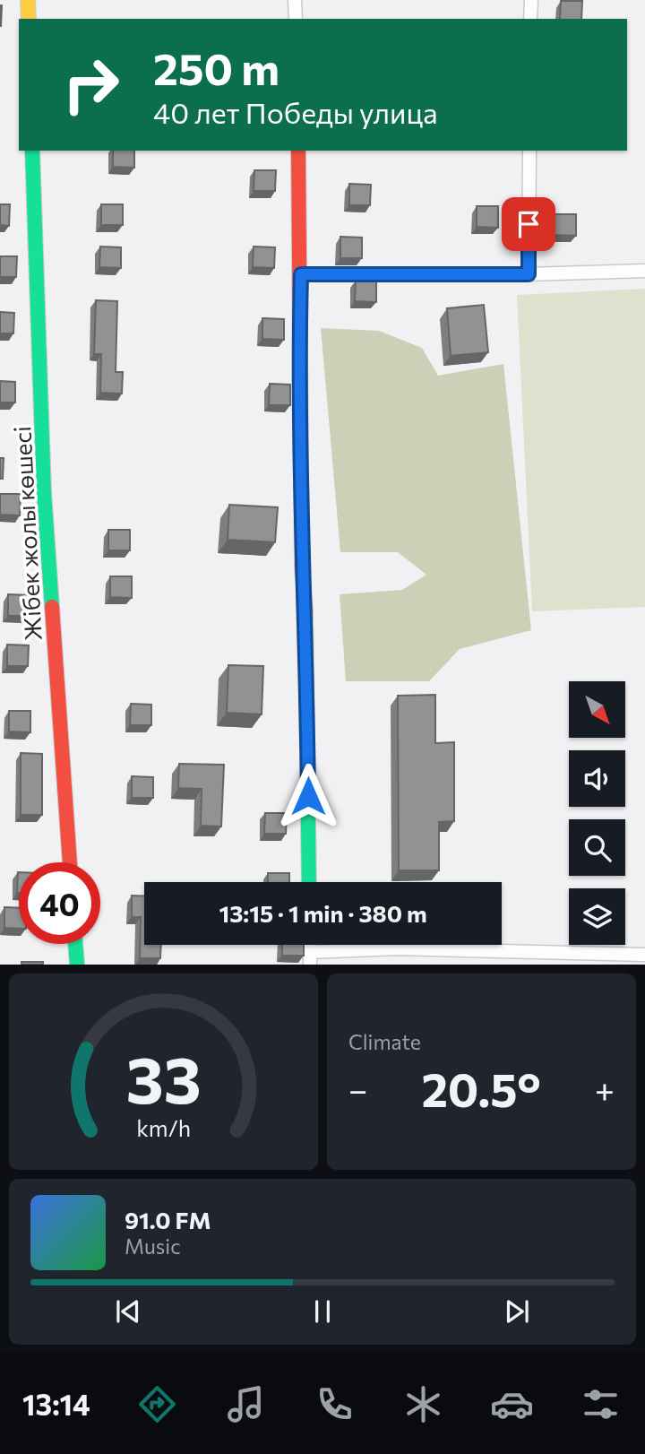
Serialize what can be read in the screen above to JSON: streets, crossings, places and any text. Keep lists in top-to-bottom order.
{
  "streets": {
    "street": ["Жібек жолы көшесі"]
  },
  "north": "bottom right",
  "page": {
    "turn": ["250 m", "40 лет Победы улица"],
    "limit": "40",
    "trip": "13:15 · 1 min · 380 m",
    "tile": "Climate",
    "heat": ["−", "20.5°", "+"],
    "song": ["91.0 FM", "Music"],
    "tabs": "13:14",
    "gauge": ["33", "km/h"]
  }
}
